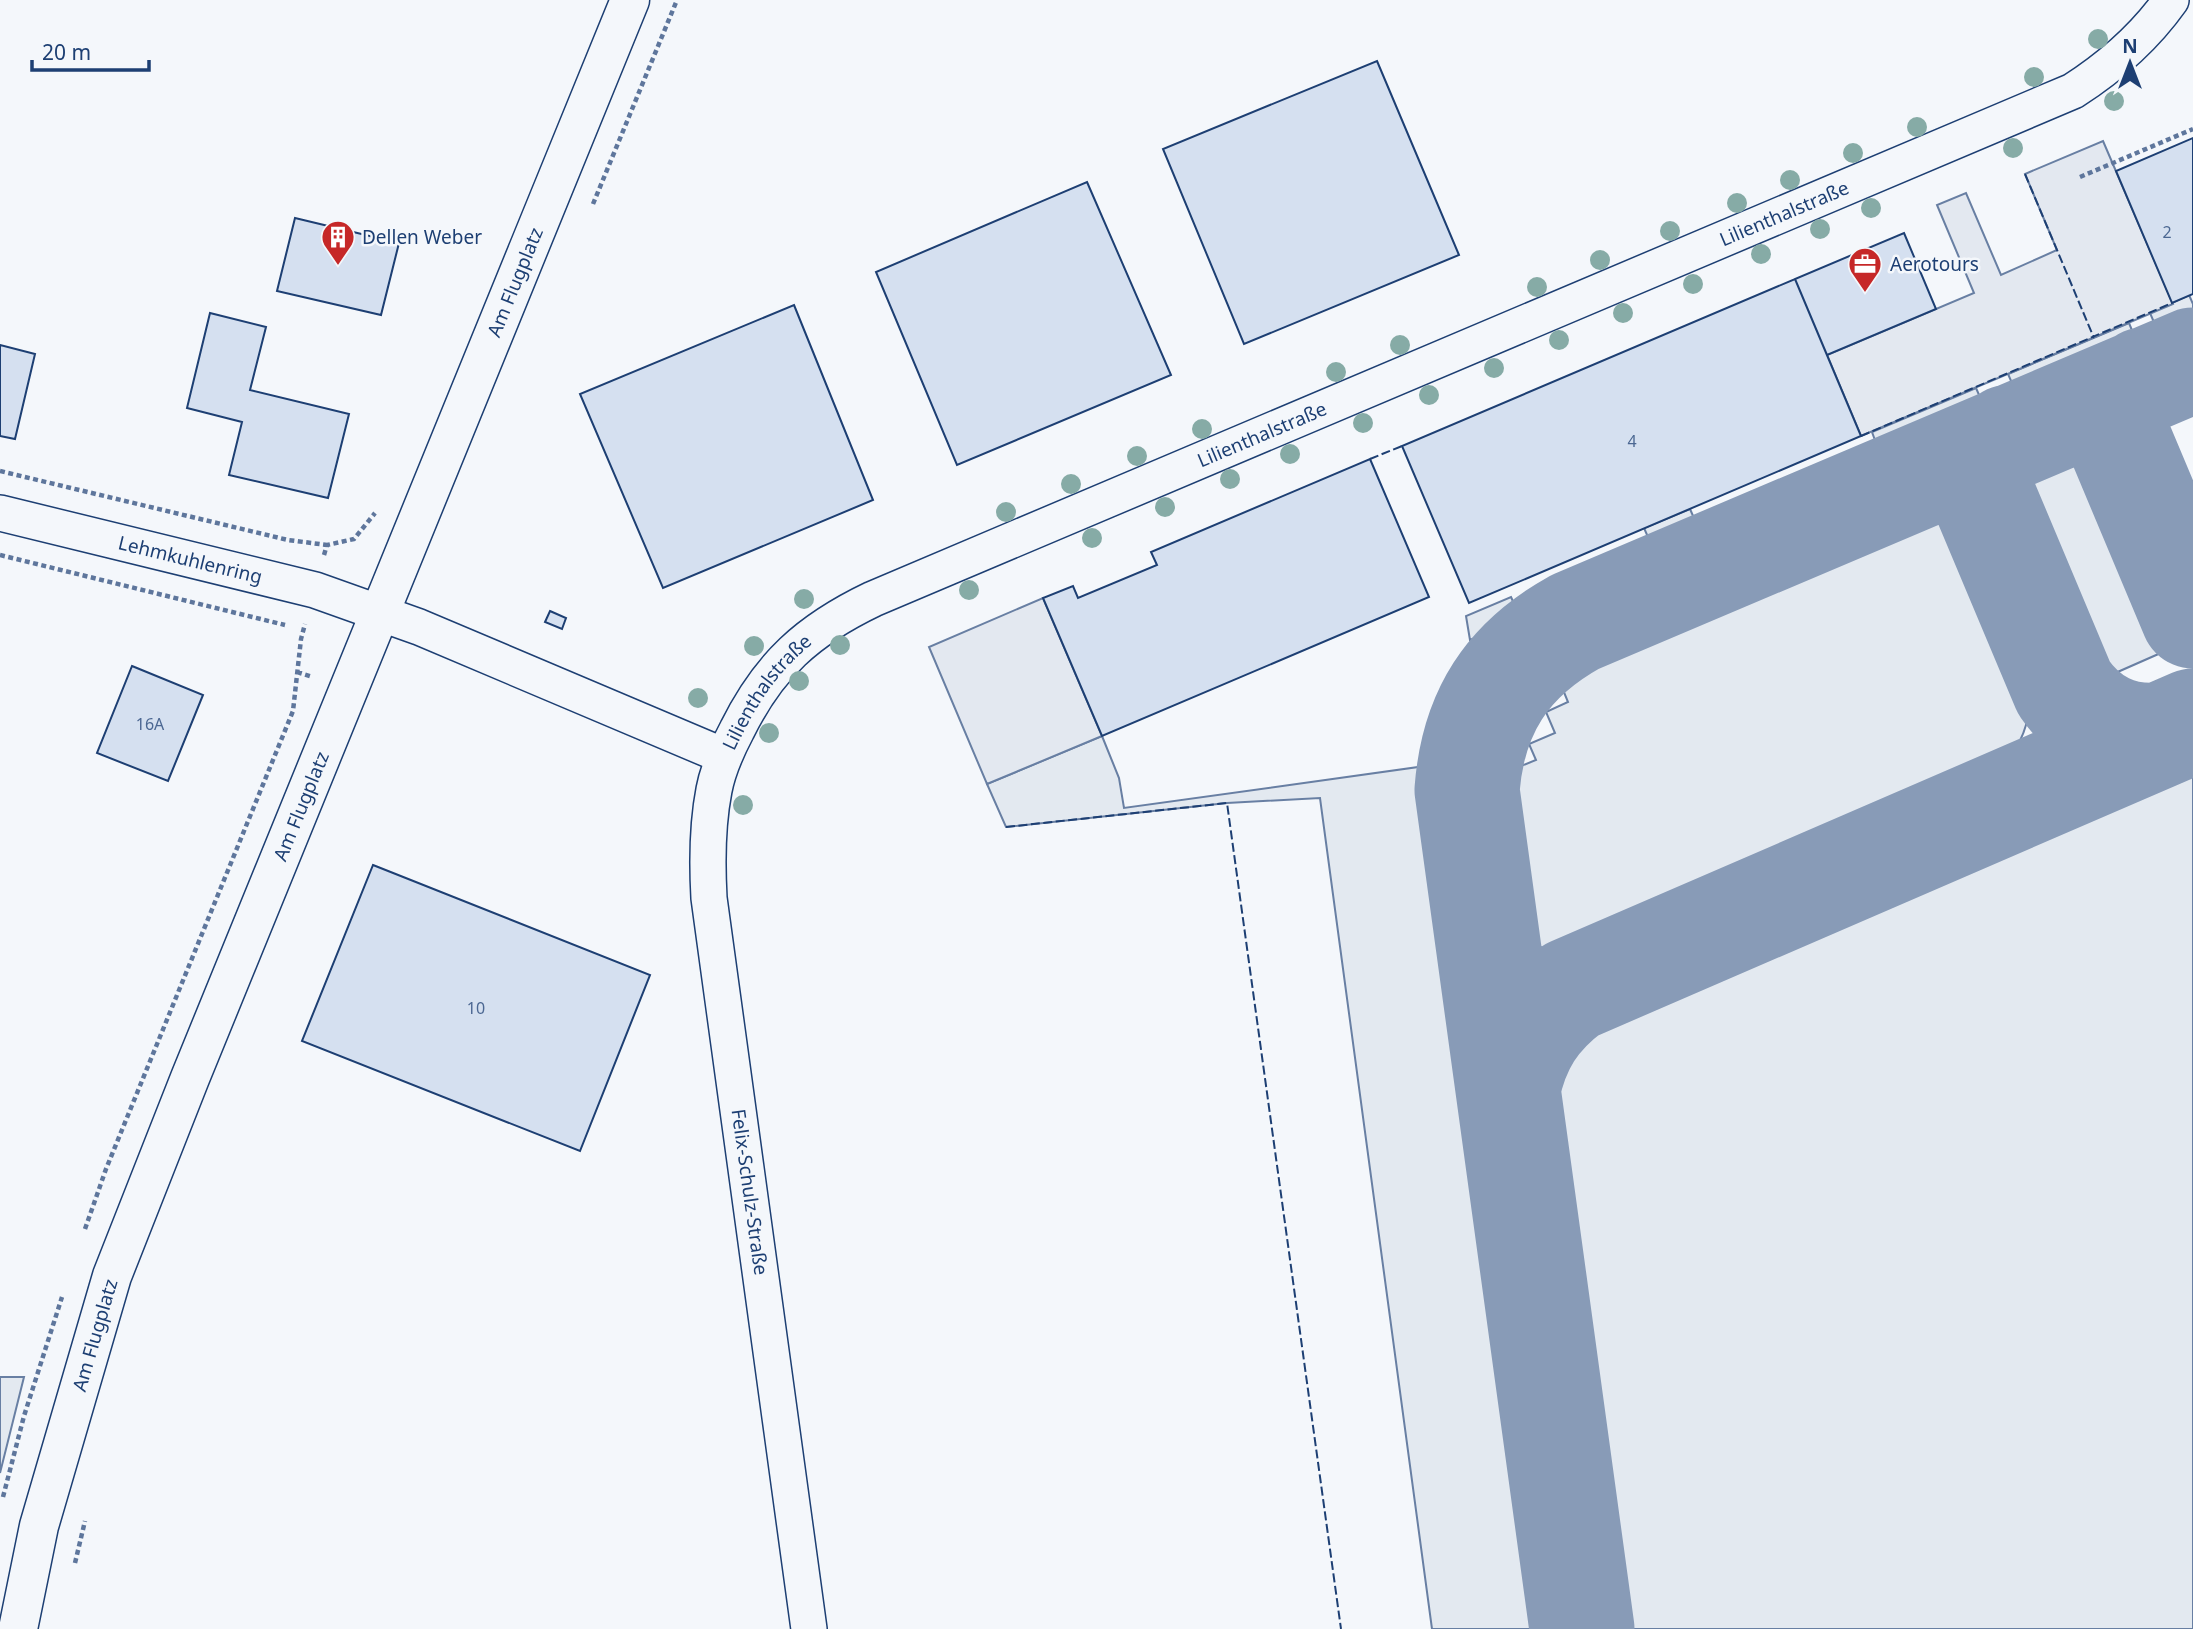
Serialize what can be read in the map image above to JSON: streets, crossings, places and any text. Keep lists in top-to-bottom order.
{
  "streets": {
    "street": [
      "Lilienthalstraße",
      "Am Flugplatz",
      "Lehmkuhlenring",
      "Felix-Schulz-Straße"
    ]
  },
  "crossings": [
    ["Lilienthalstraße", "Am Flugplatz"],
    ["Lilienthalstraße", "Lehmkuhlenring"],
    ["Lilienthalstraße", "Felix-Schulz-Straße"],
    ["Am Flugplatz", "Lehmkuhlenring"]
  ],
  "places": {
    "building": ["Dellen Weber"],
    "office": ["Aerotours"]
  },
  "house_numbers": [
    "2",
    "4",
    "16A",
    "10"
  ],
  "scale_bar": "20 m",
  "north": "top"
}
